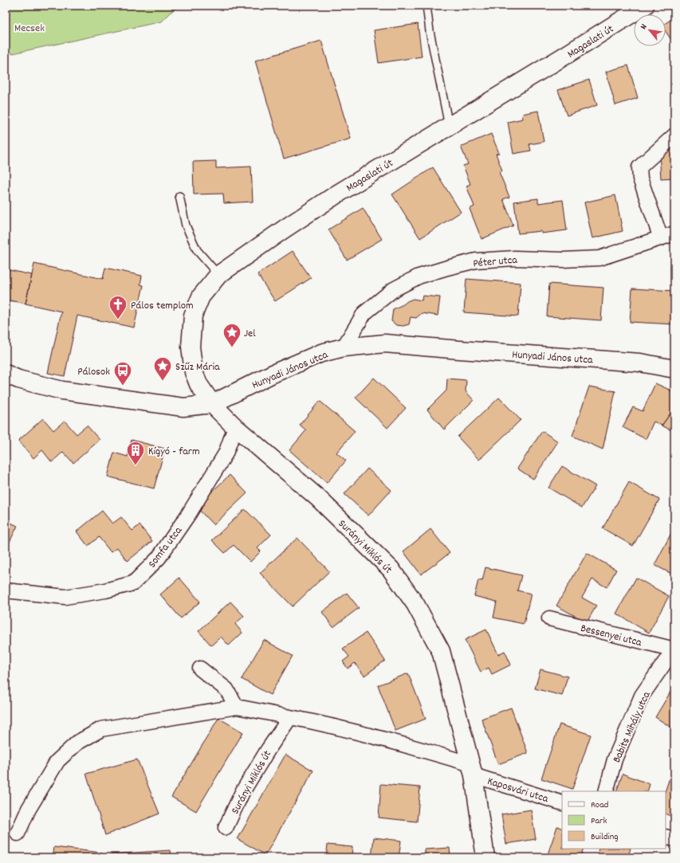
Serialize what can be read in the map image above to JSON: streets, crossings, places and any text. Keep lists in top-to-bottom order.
{
  "streets": {
    "street": [
      "Magaslati út",
      "Péter utca",
      "Hunyadi János utca",
      "Surányi Miklós út",
      "Somfa utca",
      "Bessenyei utca",
      "Babits Mihály utca",
      "Kaposvári utca"
    ]
  },
  "crossings": [
    ["Magaslati út", "Hunyadi János utca"],
    ["Magaslati út", "Surányi Miklós út"],
    ["Péter utca", "Hunyadi János utca"],
    ["Hunyadi János utca", "Surányi Miklós út"],
    ["Surányi Miklós út", "Somfa utca"],
    ["Surányi Miklós út", "Kaposvári utca"],
    ["Bessenyei utca", "Babits Mihály utca"]
  ],
  "parks": ["Mecsek"],
  "places": {
    "church": ["Pálos templom"],
    "place": ["Jel", "Szűz Mária"],
    "bus stop": ["Pálosok"],
    "building": ["Kígyó - farm"]
  },
  "legend": ["Road", "Park", "Building"],
  "north": "top left"
}
